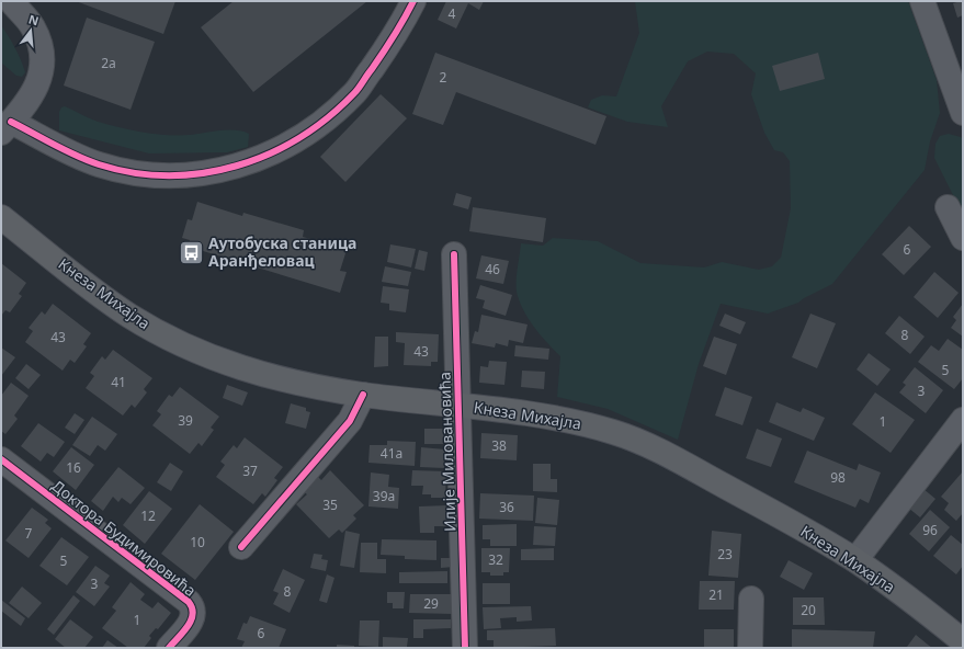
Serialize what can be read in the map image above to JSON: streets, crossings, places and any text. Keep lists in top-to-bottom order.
{
  "streets": {
    "main road": ["Кнеза Михајла"],
    "street": ["Илије Миловановића", "Доктора Будимировића"]
  },
  "crossings": [
    ["Кнеза Михајла", "Илије Миловановића"]
  ],
  "places": {
    "bus stop": ["Аутобуска станица Аранђеловац"]
  },
  "house_numbers": [
    "4",
    "2a",
    "2",
    "6",
    "46",
    "8",
    "43",
    "43",
    "5",
    "41",
    "3",
    "39",
    "1",
    "38",
    "41a",
    "16",
    "37",
    "98",
    "39a",
    "35",
    "36",
    "12",
    "96",
    "7",
    "10",
    "23",
    "32",
    "5",
    "3",
    "8",
    "21",
    "29",
    "20",
    "1",
    "6"
  ],
  "north": "top"
}
